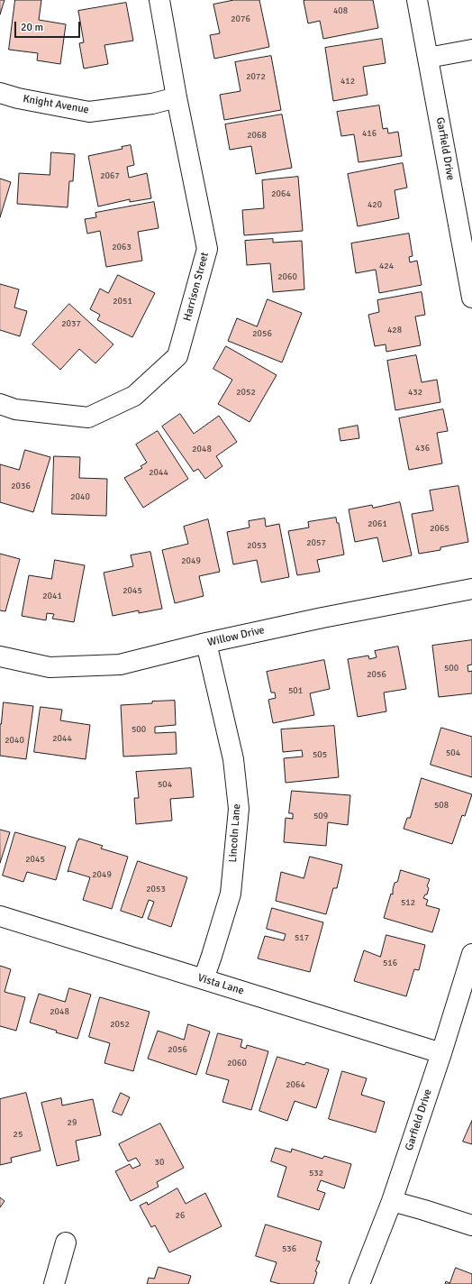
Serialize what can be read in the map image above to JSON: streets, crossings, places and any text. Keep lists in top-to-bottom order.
{
  "streets": {
    "street": [
      "Knight Avenue",
      "Garfield Drive",
      "Harrison Street",
      "Willow Drive",
      "Lincoln Lane",
      "Vista Lane"
    ]
  },
  "crossings": [
    ["Knight Avenue", "Harrison Street"],
    ["Garfield Drive", "Vista Lane"],
    ["Willow Drive", "Lincoln Lane"],
    ["Lincoln Lane", "Vista Lane"]
  ],
  "house_numbers": [
    "408",
    "2076",
    "2072",
    "412",
    "416",
    "2068",
    "2067",
    "2064",
    "420",
    "2063",
    "424",
    "2060",
    "2051",
    "2037",
    "428",
    "2056",
    "2052",
    "432",
    "436",
    "2048",
    "2044",
    "2036",
    "2040",
    "2061",
    "2065",
    "2057",
    "2053",
    "2049",
    "2045",
    "2041",
    "500",
    "2056",
    "501",
    "500",
    "2044",
    "2040",
    "504",
    "505",
    "504",
    "508",
    "509",
    "2045",
    "2049",
    "2053",
    "512",
    "517",
    "516",
    "2048",
    "2052",
    "2056",
    "2060",
    "2064",
    "29",
    "25",
    "30",
    "532",
    "26",
    "536"
  ],
  "scale_bar": "20 m"
}
